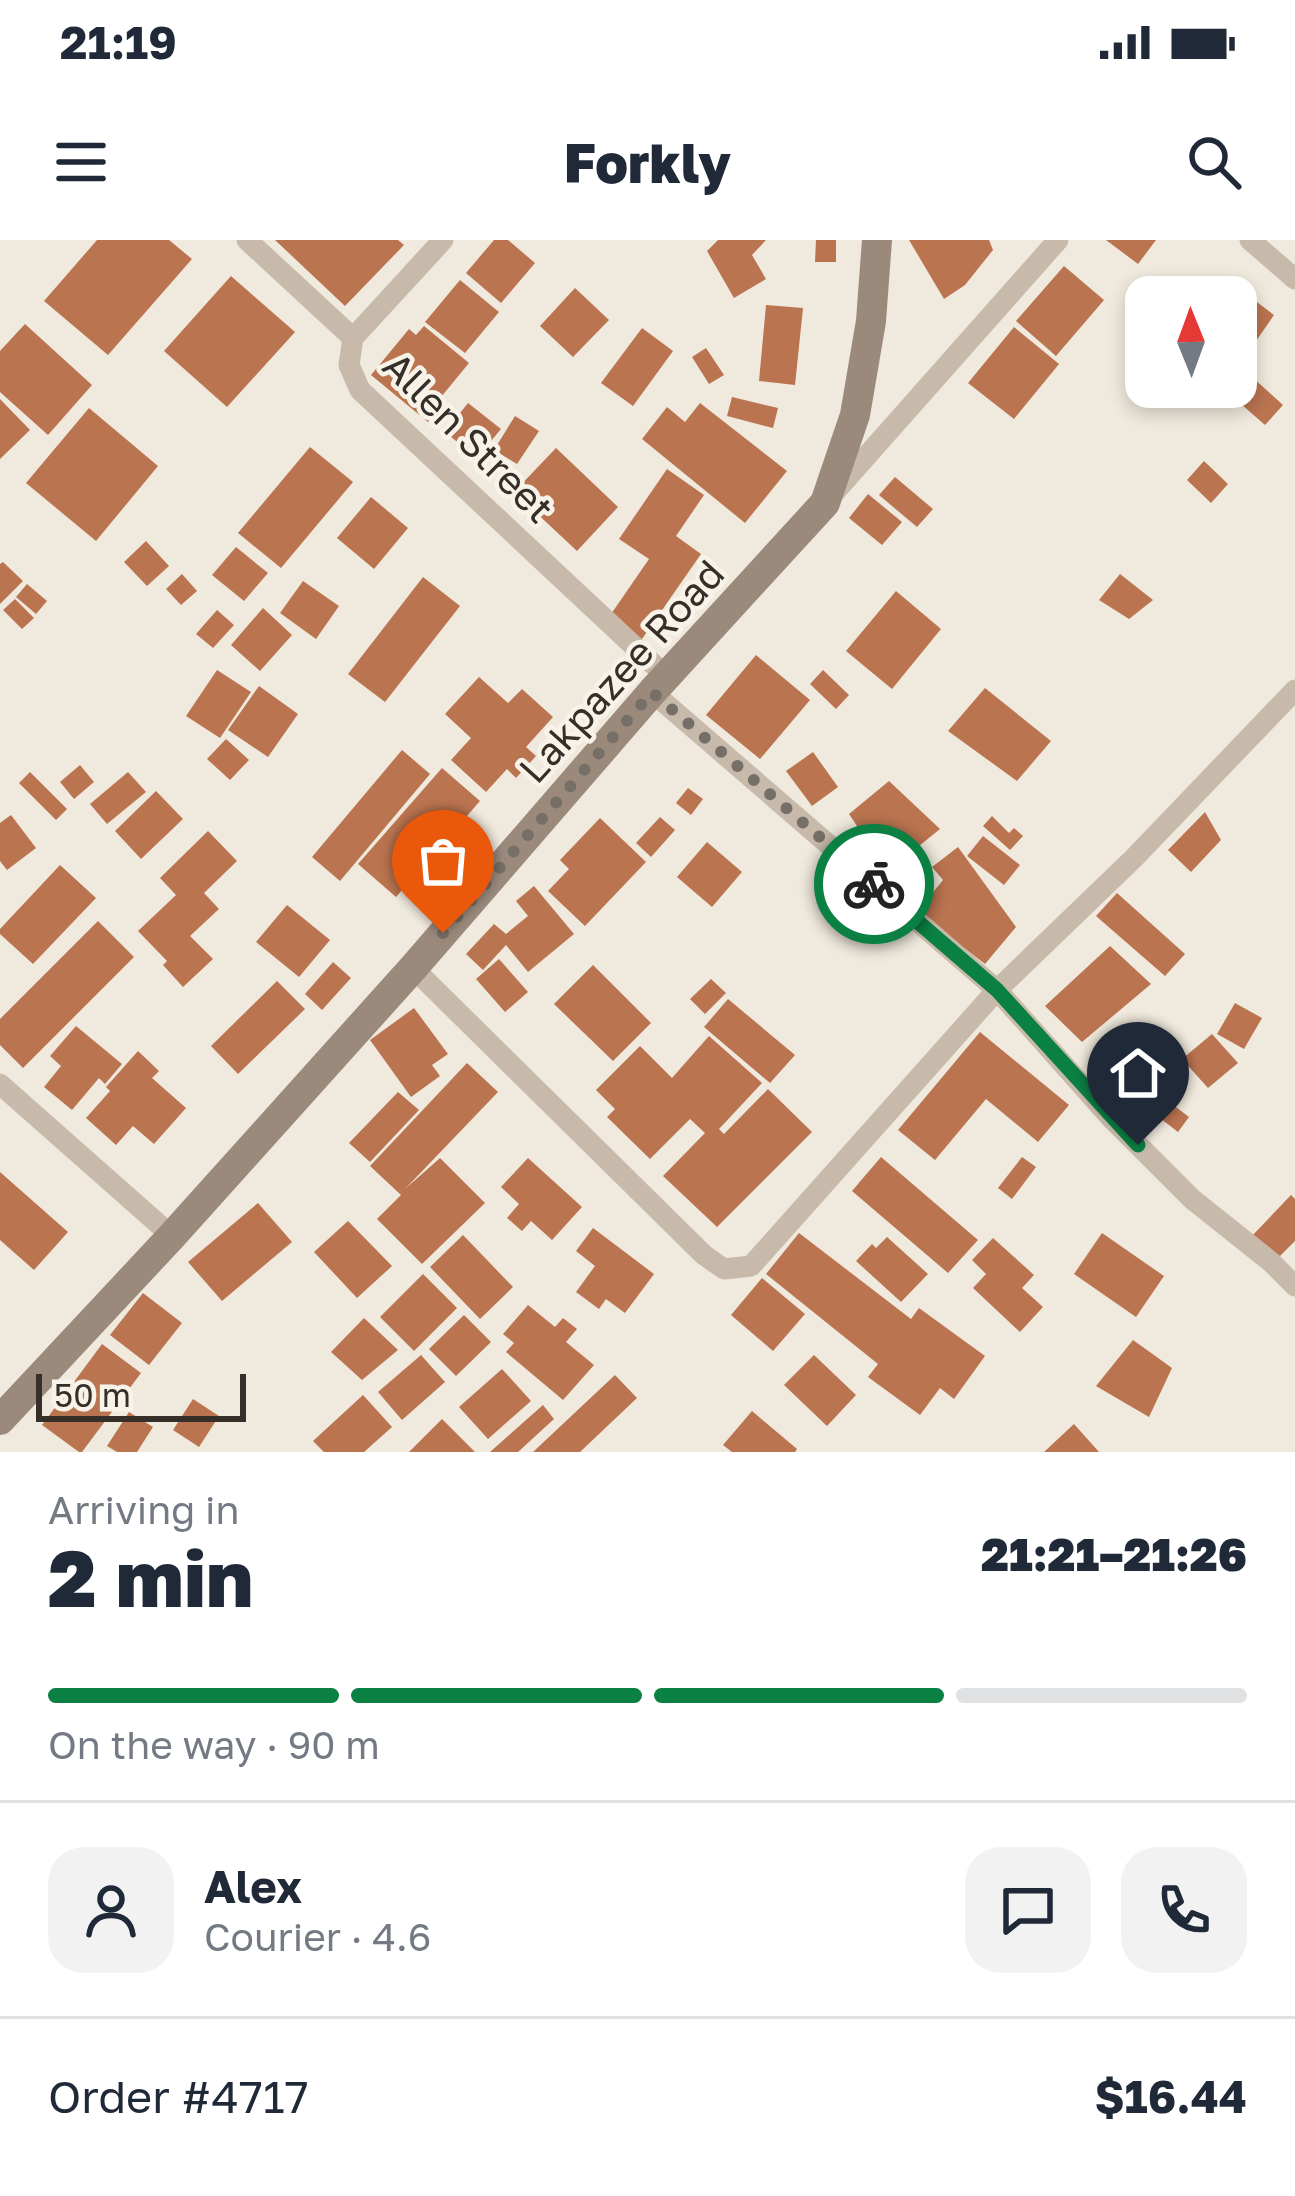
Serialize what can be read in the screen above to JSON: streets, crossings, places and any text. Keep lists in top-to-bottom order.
{
  "streets": {
    "street": ["Allen Street", "Lakpazee Road"]
  },
  "crossings": [
    ["Allen Street", "Lakpazee Road"]
  ],
  "scale_bar": "50 m",
  "north": "top",
  "page": {
    "status": "21:19",
    "header": "Forkly",
    "scale": "50 m",
    "heading": ["2 min", "Arriving in", "21:21–21:26"],
    "panel": [
      "Alex",
      "Courier · 4.6",
      "Order #4717",
      "$16.44"
    ],
    "bar": "On the way · 90 m"
  }
}
